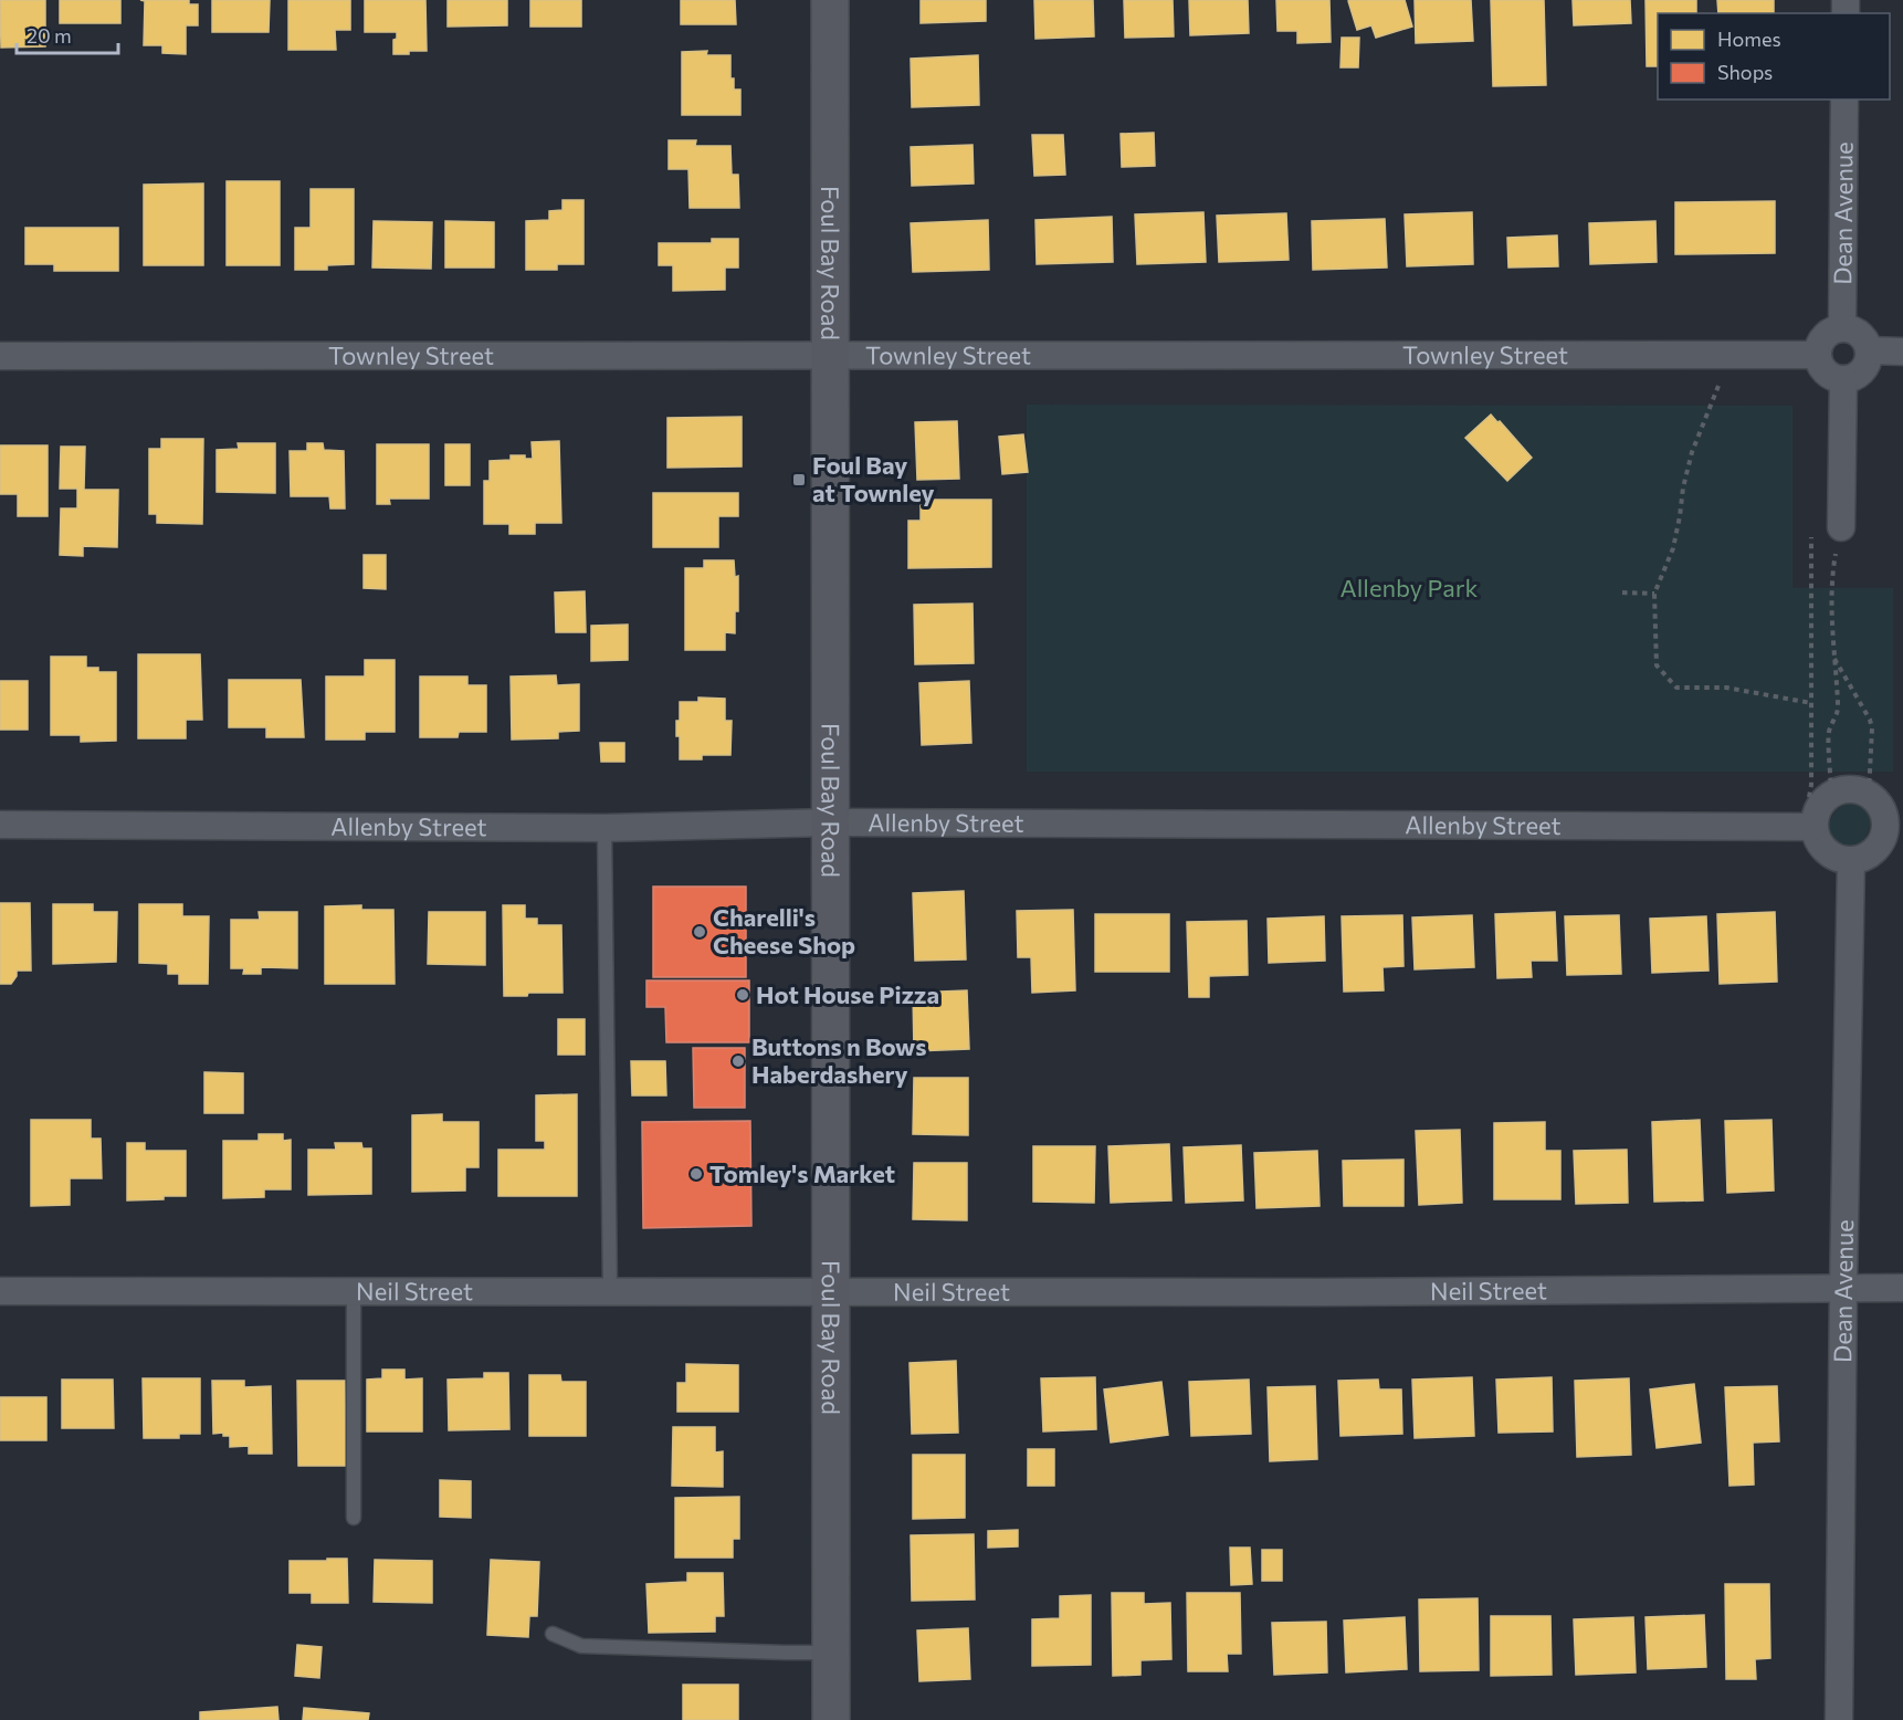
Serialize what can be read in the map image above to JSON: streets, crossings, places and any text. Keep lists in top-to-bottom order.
{
  "streets": {
    "main road": ["Foul Bay Road"],
    "street": [
      "Dean Avenue",
      "Townley Street",
      "Allenby Street",
      "Neil Street"
    ]
  },
  "crossings": [
    ["Dean Avenue", "Townley Street"],
    ["Dean Avenue", "Allenby Street"],
    ["Dean Avenue", "Neil Street"],
    ["Foul Bay Road", "Townley Street"],
    ["Foul Bay Road", "Allenby Street"],
    ["Foul Bay Road", "Neil Street"]
  ],
  "parks": ["Allenby Park"],
  "places": {
    "transit": ["Foul Bay at Townley"],
    "other": [
      "Charelli's Cheese Shop",
      "Hot House Pizza",
      "Buttons n Bows Haberdashery",
      "Tomley's Market"
    ]
  },
  "legend": ["Homes", "Shops"],
  "scale_bar": "20 m"
}
